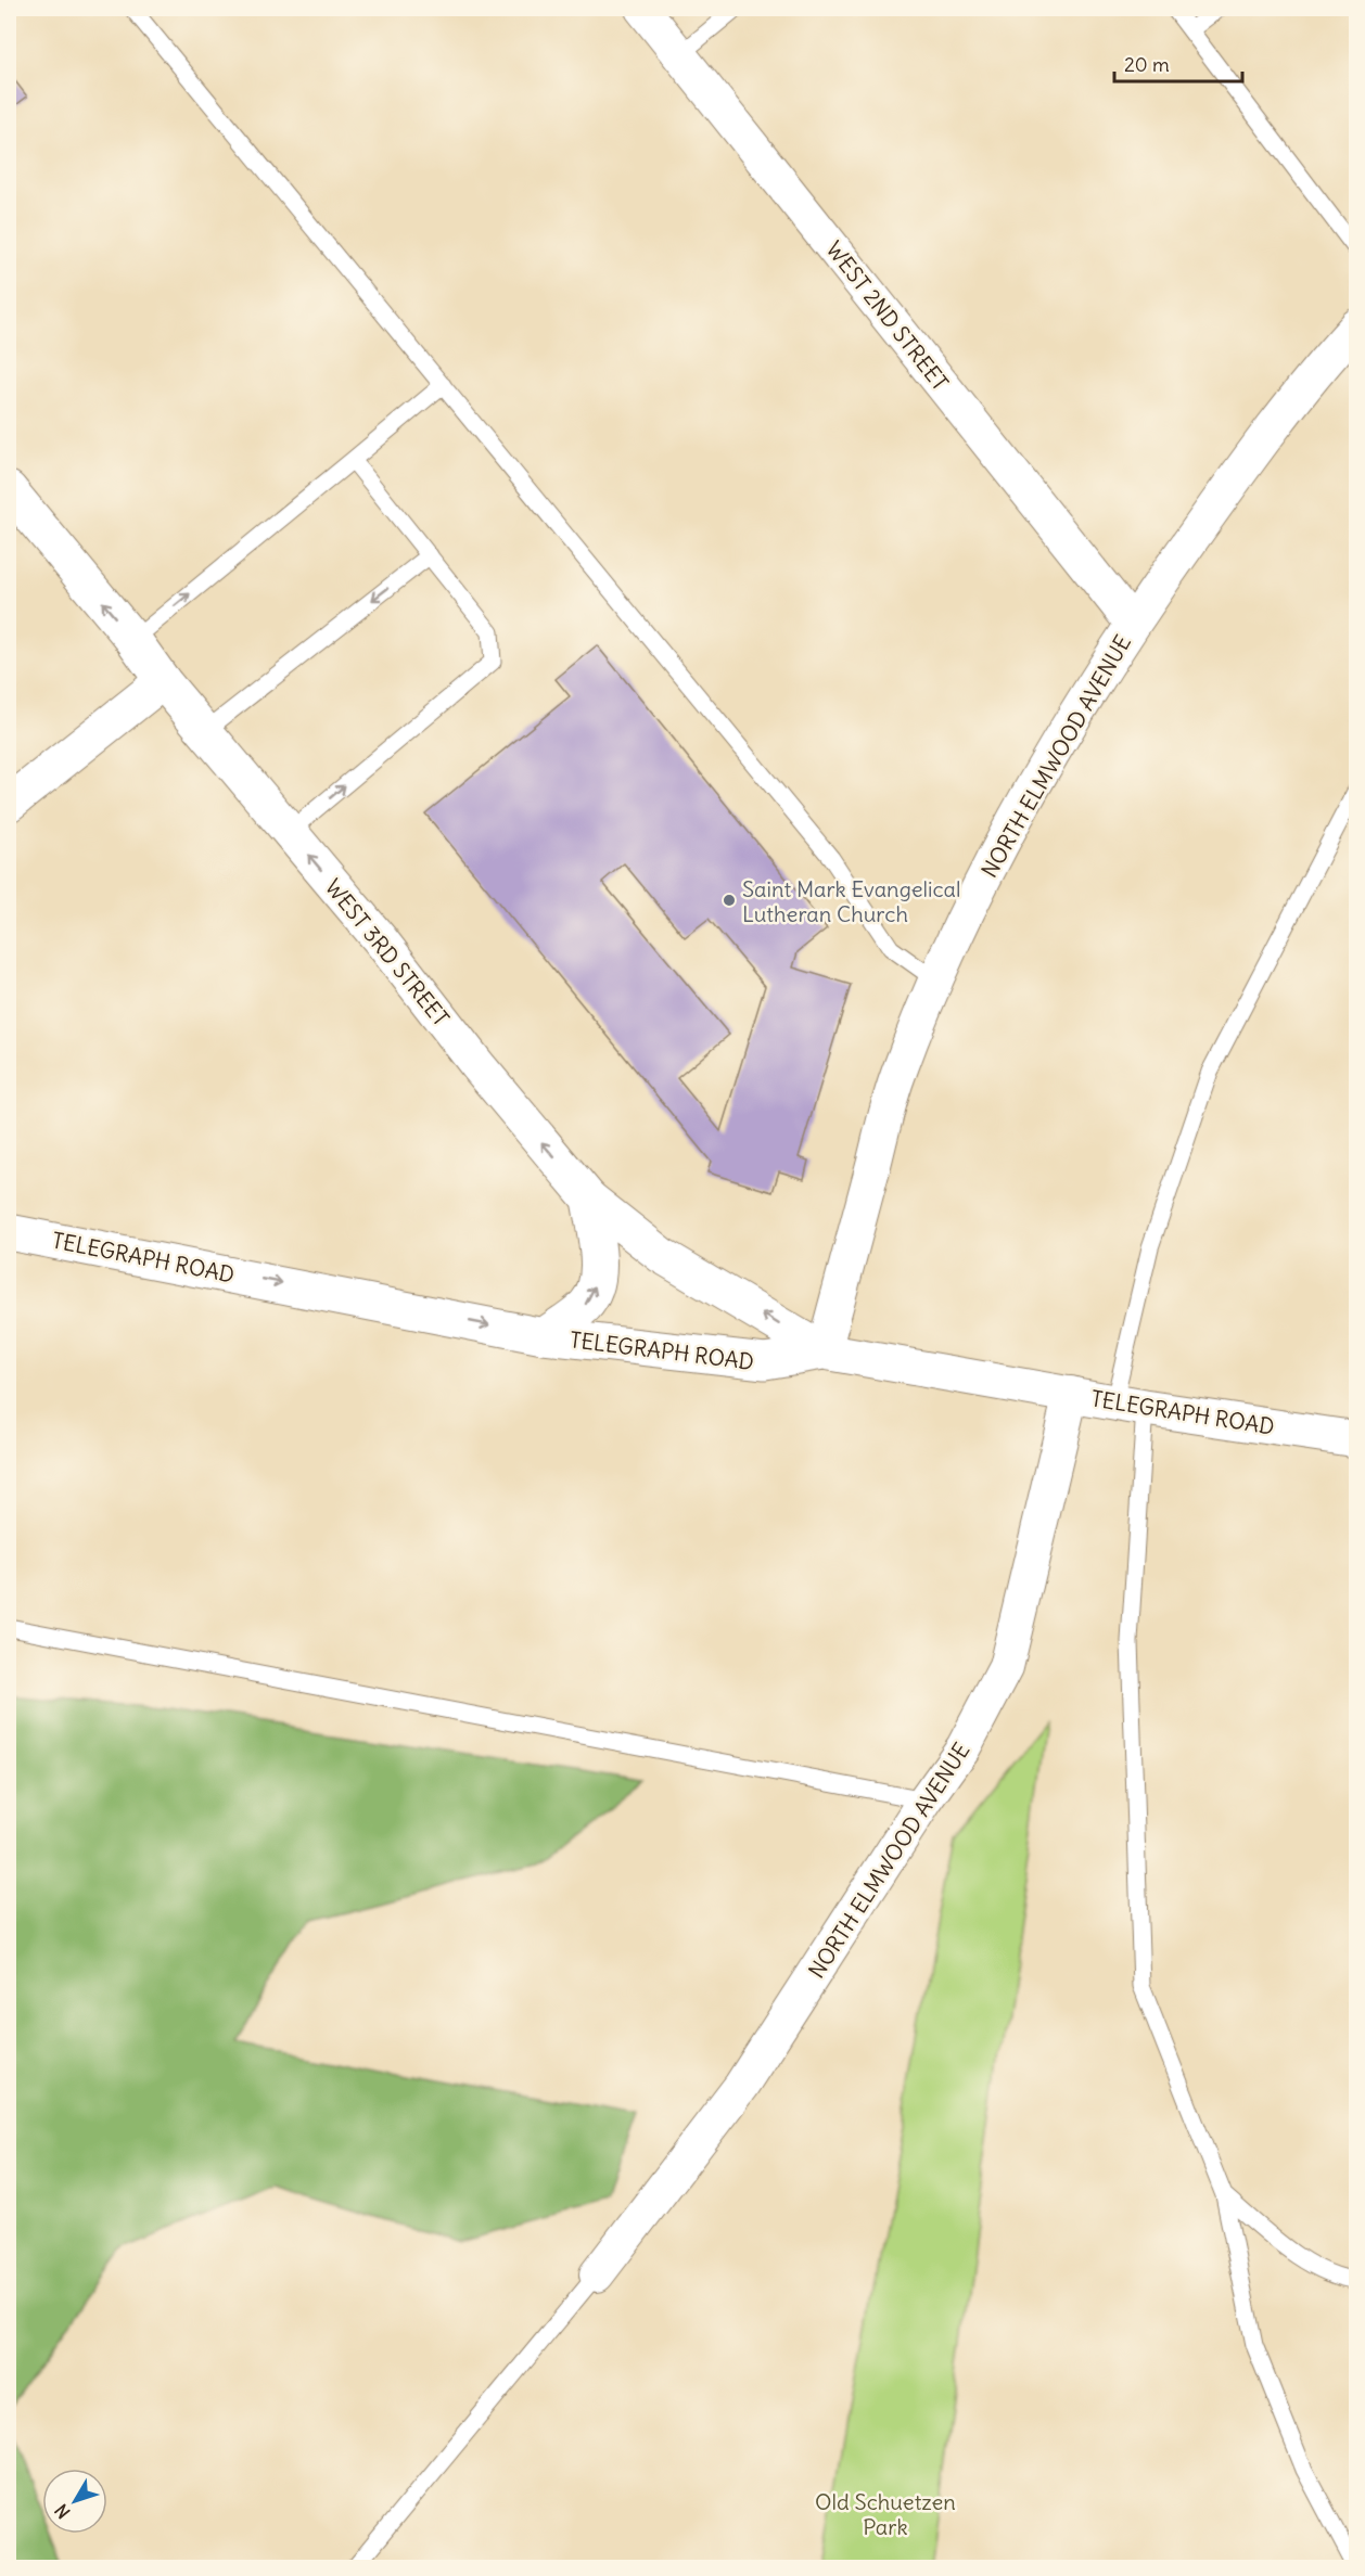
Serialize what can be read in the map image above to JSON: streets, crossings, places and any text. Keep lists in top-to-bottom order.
{
  "streets": {
    "street": [
      "WEST 2ND STREET",
      "NORTH ELMWOOD AVENUE",
      "WEST 3RD STREET",
      "TELEGRAPH ROAD"
    ]
  },
  "crossings": [
    ["WEST 2ND STREET", "NORTH ELMWOOD AVENUE"],
    ["NORTH ELMWOOD AVENUE", "WEST 3RD STREET"],
    ["NORTH ELMWOOD AVENUE", "TELEGRAPH ROAD"],
    ["WEST 3RD STREET", "TELEGRAPH ROAD"]
  ],
  "one_way": ["WEST 3RD STREET", "TELEGRAPH ROAD"],
  "parks": ["Old Schuetzen Park"],
  "places": ["Saint Mark Evangelical Lutheran Church"],
  "scale_bar": "20 m",
  "north": "bottom left"
}
